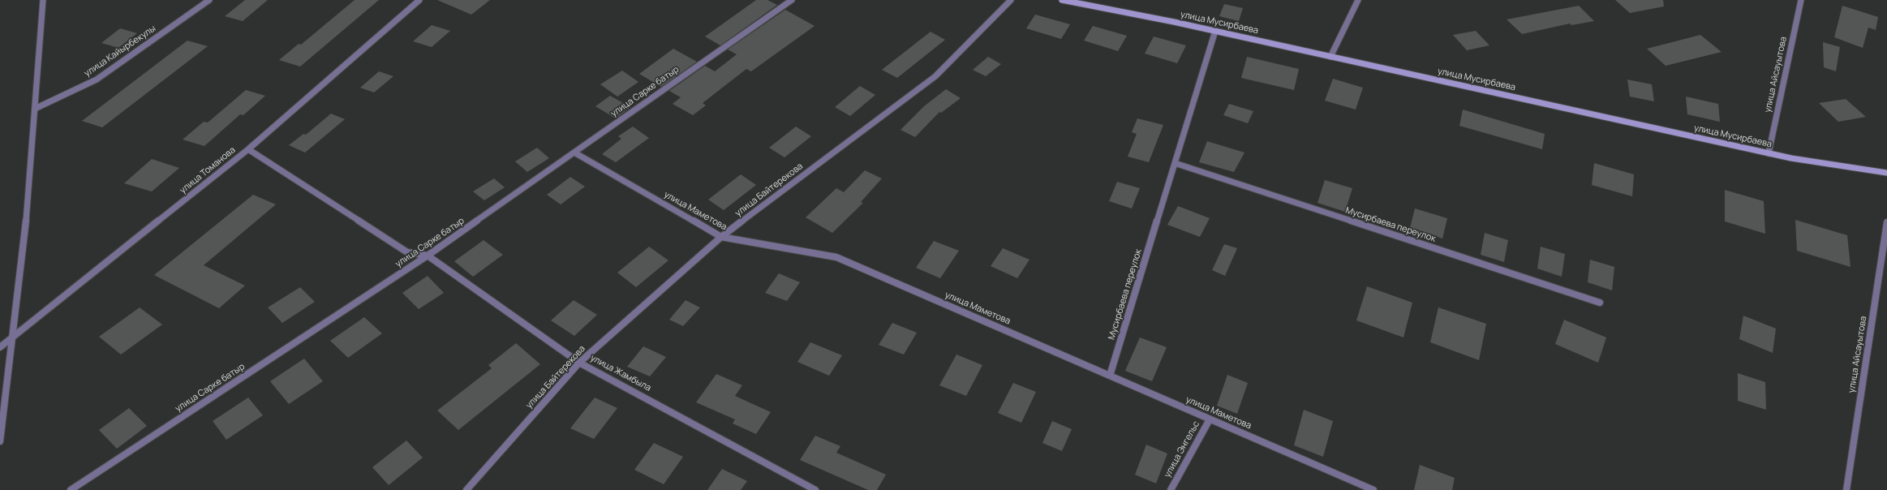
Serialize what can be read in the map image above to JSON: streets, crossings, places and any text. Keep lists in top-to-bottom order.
{
  "streets": {
    "street": [
      "улица Мусирбаева",
      "улица Кайырбекулы",
      "улица Айсауытова",
      "улица Сарке батыр",
      "улица Томанова",
      "улица Байтерекова",
      "улица Маметова",
      "Мусирбаева переулок",
      "улица Жамбыла",
      "улица Энгельс"
    ]
  },
  "crossings": [
    ["улица Мусирбаева", "улица Айсауытова"],
    ["улица Мусирбаева", "Мусирбаева переулок"],
    ["улица Сарке батыр", "улица Маметова"],
    ["улица Сарке батыр", "улица Жамбыла"],
    ["улица Байтерекова", "улица Маметова"],
    ["улица Байтерекова", "улица Жамбыла"],
    ["улица Маметова", "Мусирбаева переулок"],
    ["улица Маметова", "улица Энгельс"]
  ]
}
